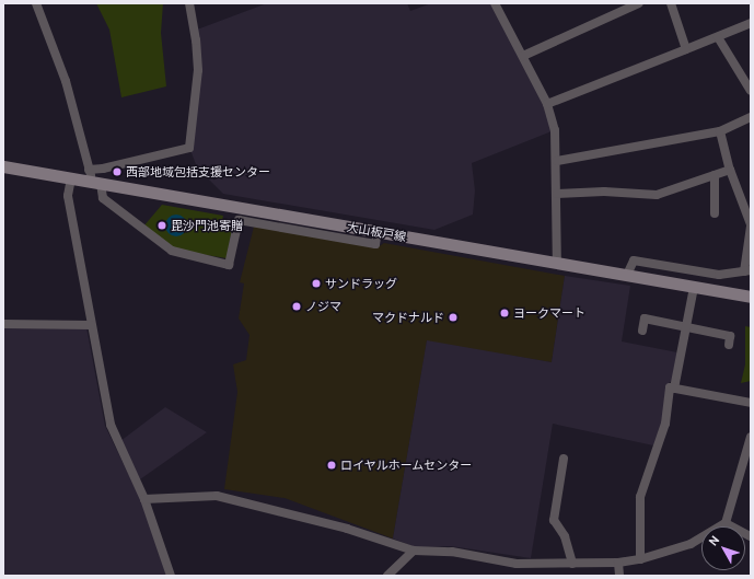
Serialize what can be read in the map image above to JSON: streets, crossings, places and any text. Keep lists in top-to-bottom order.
{
  "streets": {
    "main road": ["大山板戸線"]
  },
  "places": [
    "西部地域包括支援センター",
    "毘沙門池寄贈",
    "サンドラッグ",
    "ノジマ",
    "ヨークマート",
    "マクドナルド",
    "ロイヤルホームセンター"
  ],
  "north": "top left"
}
